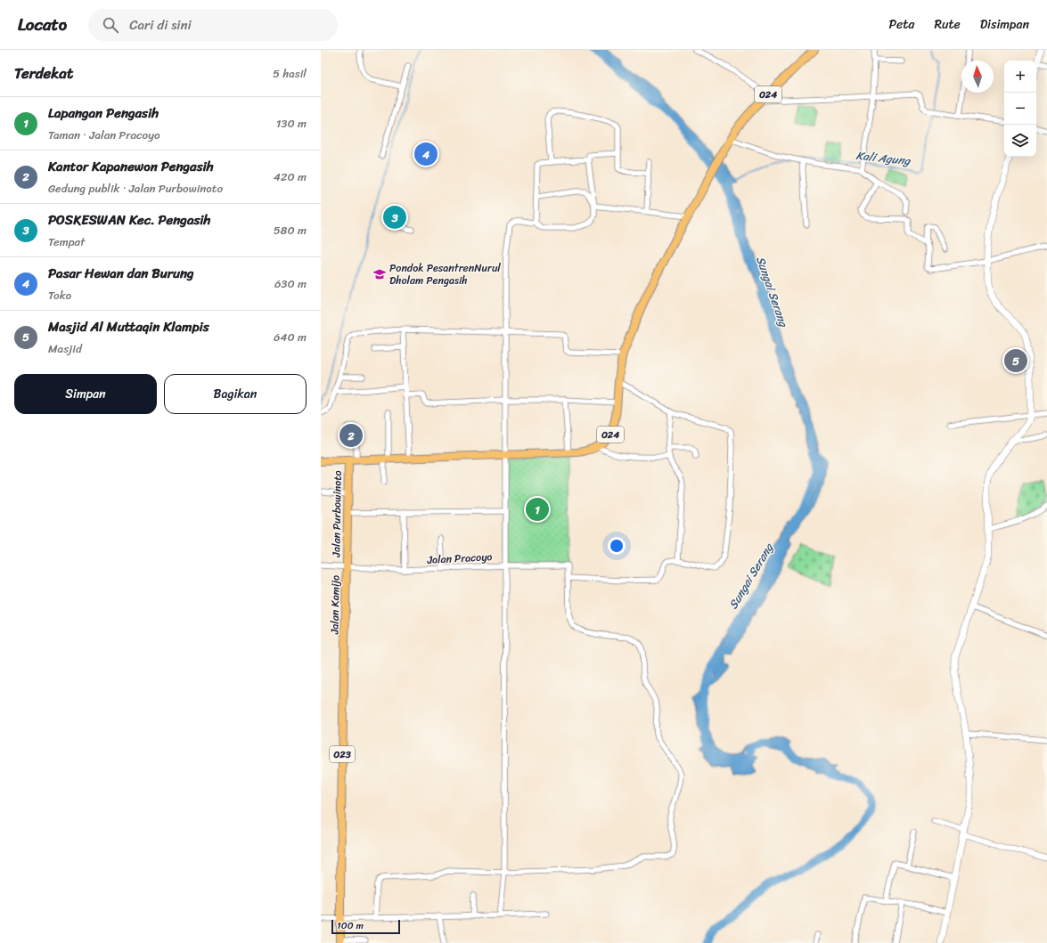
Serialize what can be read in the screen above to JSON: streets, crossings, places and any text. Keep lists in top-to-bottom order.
{
  "streets": {
    "main road": [
      "024",
      "Jalan Purbowinoto",
      "Jalan Kamijo",
      "023"
    ],
    "street": ["Jalan Pracoyo"]
  },
  "crossings": [
    ["024", "Jalan Purbowinoto"],
    ["024", "Jalan Pracoyo"],
    ["Jalan Purbowinoto", "Jalan Pracoyo"],
    ["Jalan Purbowinoto", "Jalan Kamijo"],
    ["Jalan Pracoyo", "Jalan Kamijo"]
  ],
  "water": ["Kali Agung", "Sungai Serang"],
  "places": {
    "school or university": ["Pondok PesantrenNurul Dholam Pengasih"]
  },
  "scale_bar": "100 m",
  "north": "top",
  "page": {
    "header": "Locato",
    "search": "Cari di sini",
    "nav": ["Peta", "Rute", "Disimpan"],
    "heading": ["Terdekat", "5 hasil"],
    "map_buttons": ["+", "−"],
    "list": [
      {
        "mark": "1",
        "name": "Lapangan Pengasih",
        "note": "Taman · Jalan Pracoyo",
        "value": "130 m"
      },
      {
        "mark": "2",
        "name": "Kantor Kapanewon Pengasih",
        "note": "Gedung publik · Jalan Purbowinoto",
        "value": "420 m"
      },
      {
        "mark": "3",
        "name": "POSKESWAN Kec. Pengasih",
        "note": "Tempat",
        "value": "580 m"
      },
      {
        "mark": "4",
        "name": "Pasar Hewan dan Burung",
        "note": "Toko",
        "value": "630 m"
      },
      {
        "mark": "5",
        "name": "Masjid Al Muttaqin Klampis",
        "note": "Masjid",
        "value": "640 m"
      }
    ],
    "pins": [
      "4",
      "3",
      "5",
      "2",
      "1"
    ],
    "buttons": ["Simpan", "Bagikan"],
    "scale": "100 m"
  }
}
